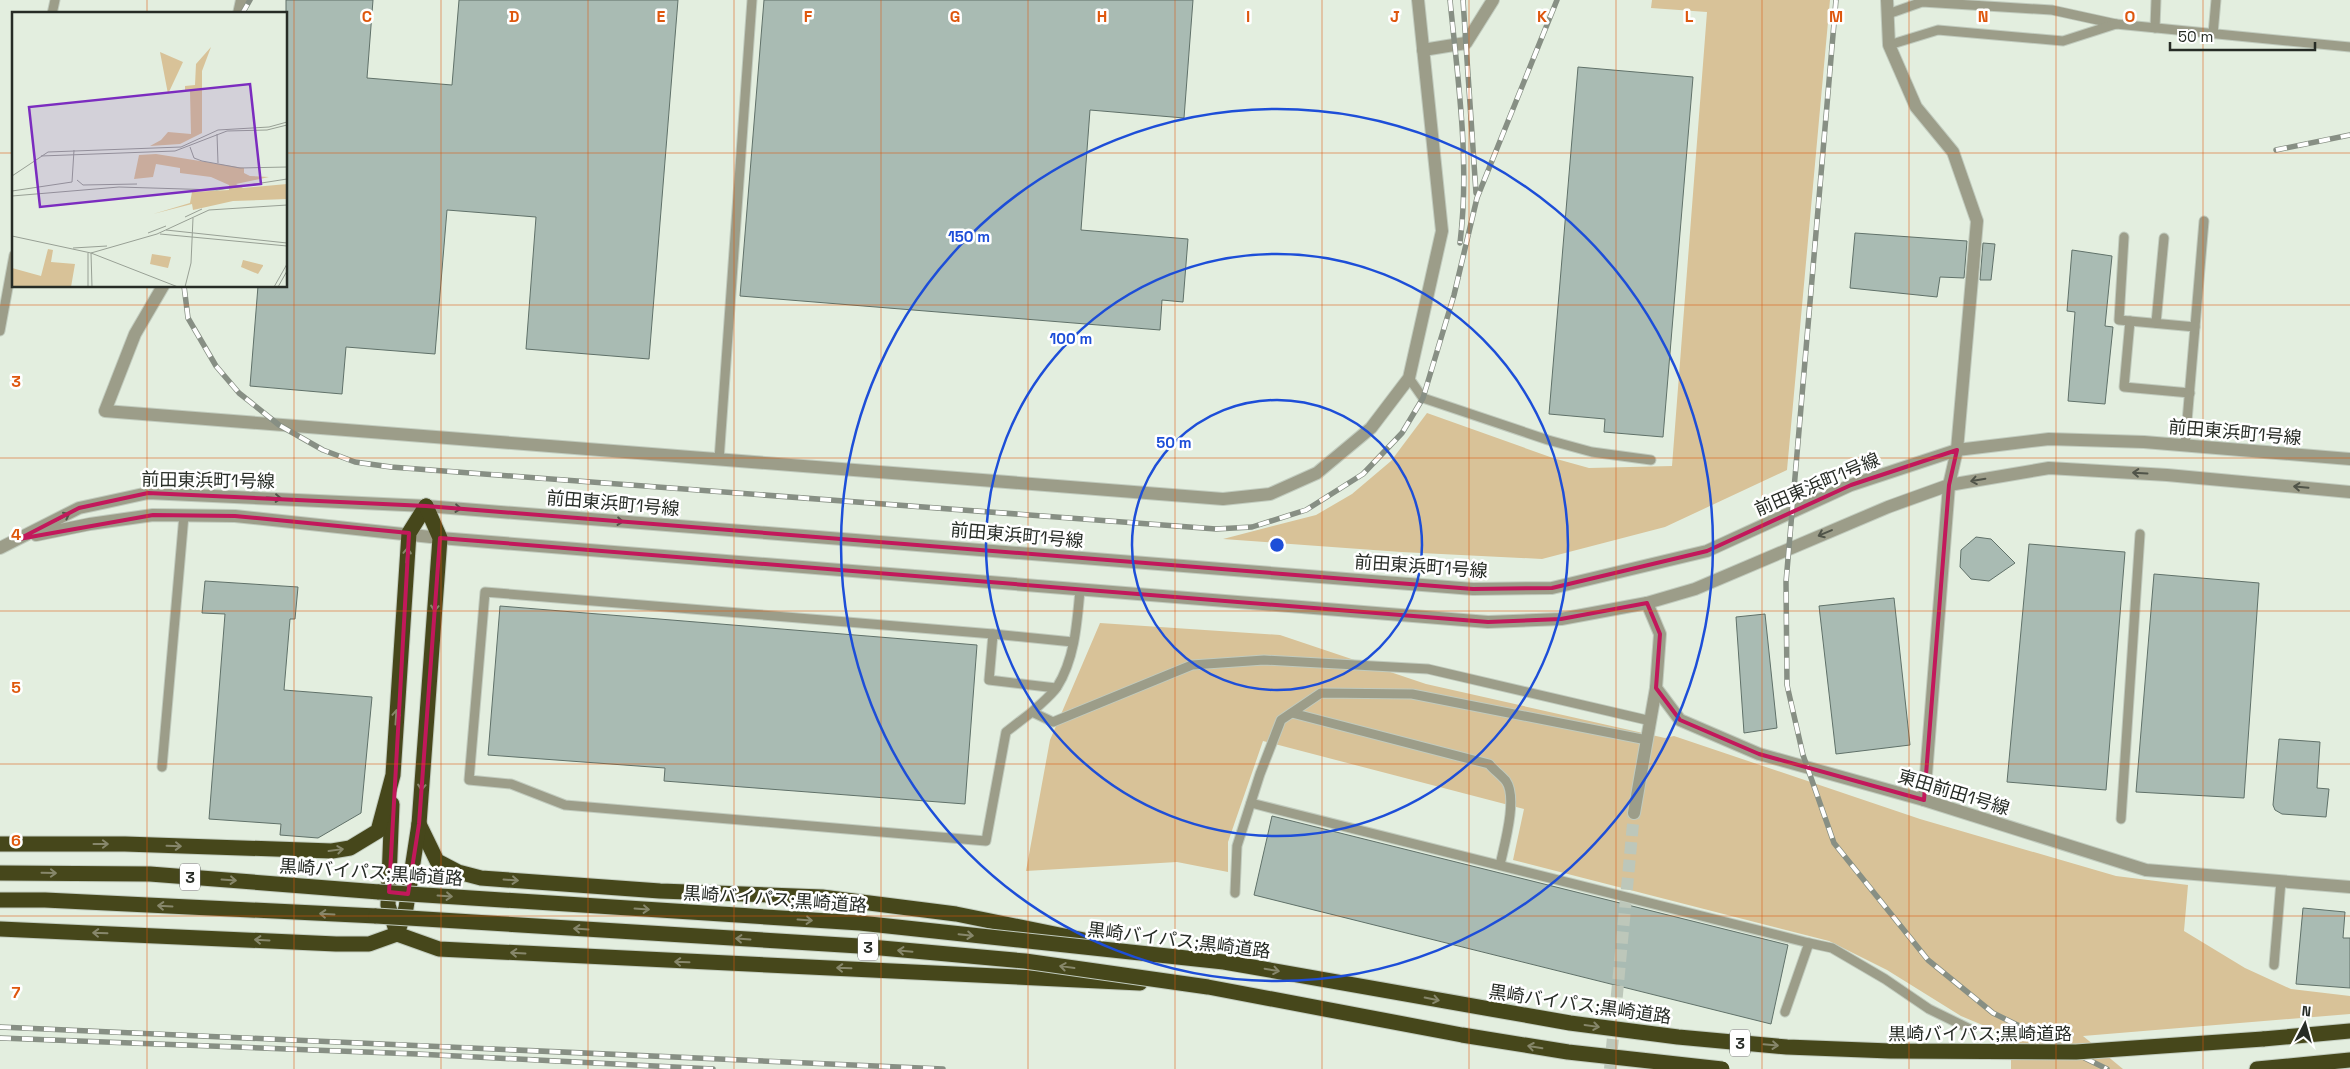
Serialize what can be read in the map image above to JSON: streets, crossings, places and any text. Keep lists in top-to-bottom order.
{
  "streets": {
    "highway": ["黒崎バイパス;黒崎道路", "3"],
    "street": ["前田東浜町1号線", "東田前田1号線"]
  },
  "scale_bar": "50 m",
  "north": "top",
  "grid": {
    "columns": [
      "C",
      "D",
      "E",
      "F",
      "G",
      "H",
      "I",
      "J",
      "K",
      "L",
      "M",
      "N",
      "O"
    ],
    "rows": [
      "3",
      "4",
      "5",
      "6",
      "7"
    ]
  },
  "rings": ["150 m", "100 m", "50 m"]
}
